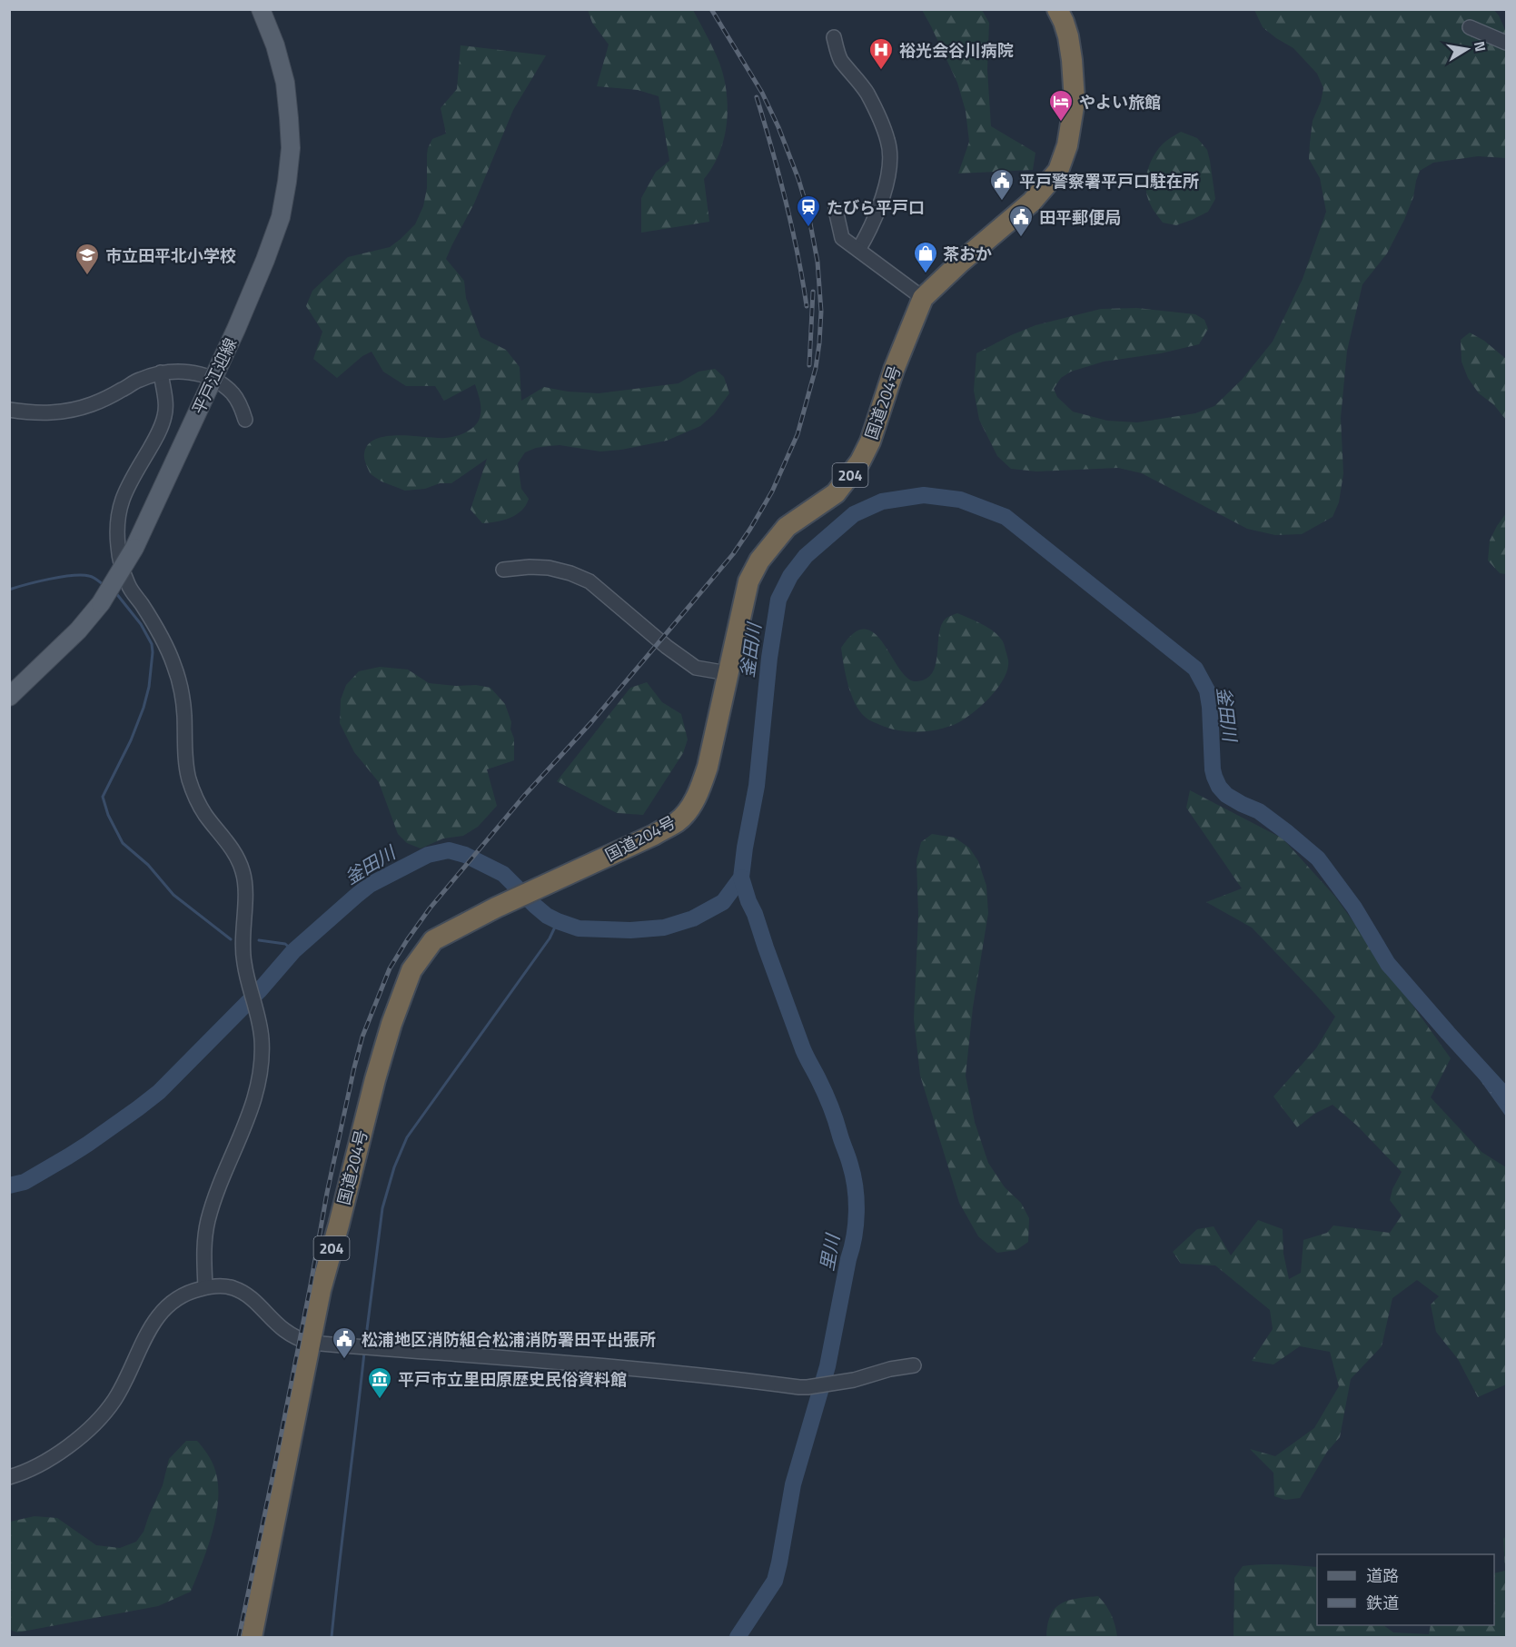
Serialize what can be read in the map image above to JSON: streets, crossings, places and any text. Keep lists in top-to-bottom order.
{
  "streets": {
    "highway": ["国道204号", "204"],
    "main road": ["平戸江迎線"]
  },
  "water": ["釜田川", "里川"],
  "places": {
    "hospital": ["裕光会谷川病院"],
    "hotel": ["やよい旅館"],
    "public building": ["平戸警察署平戸口駐在所", "田平郵便局", "松浦地区消防組合松浦消防署田平出張所"],
    "station": ["たびら平戸口"],
    "shop": ["茶おか"],
    "school or university": ["市立田平北小学校"],
    "museum": ["平戸市立里田原歴史民俗資料館"]
  },
  "legend": ["道路", "鉄道"],
  "north": "right"
}
